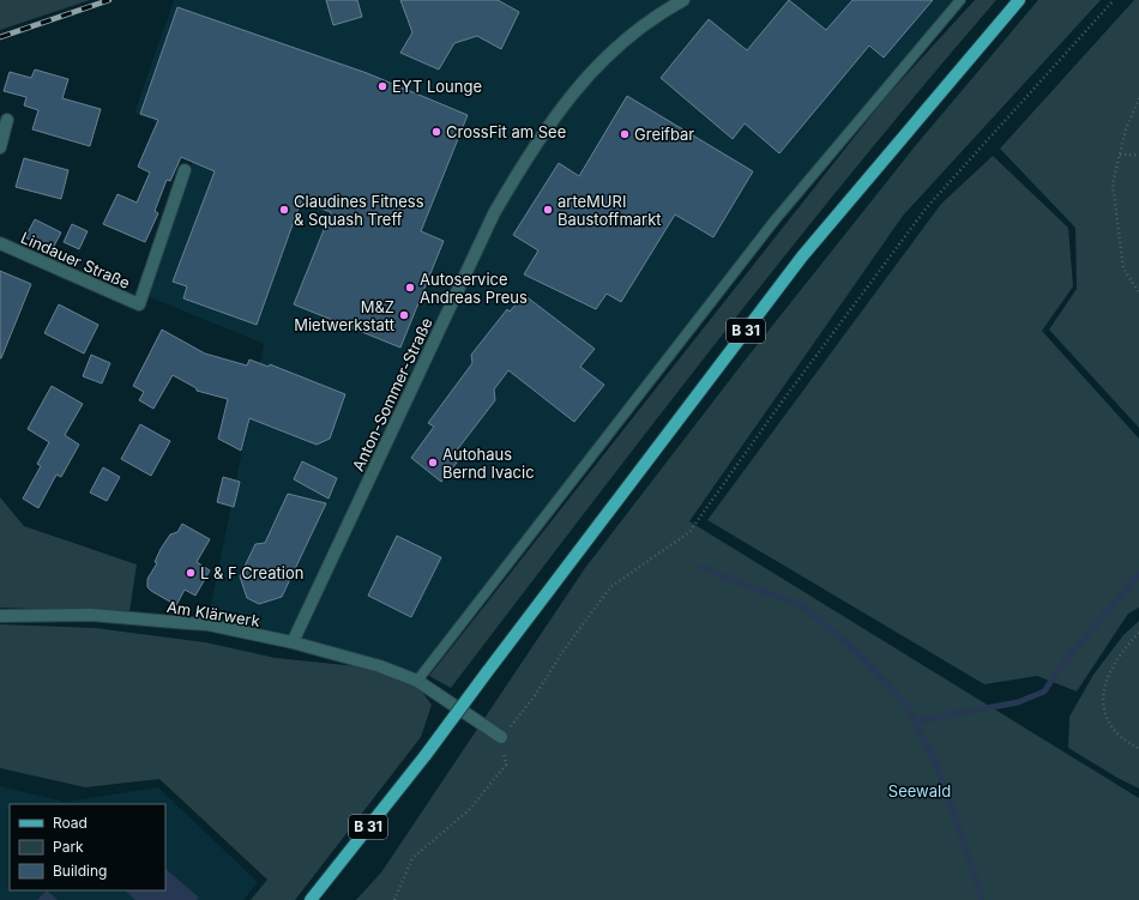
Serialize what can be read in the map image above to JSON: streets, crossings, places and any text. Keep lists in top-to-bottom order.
{
  "streets": {
    "main road": ["B 31"],
    "street": ["Lindauer Straße", "Anton-Sommer-Straße", "Am Klärwerk"]
  },
  "crossings": [
    ["Anton-Sommer-Straße", "Am Klärwerk"]
  ],
  "parks": ["Seewald"],
  "places": [
    "EYT Lounge",
    "CrossFit am See",
    "Greifbar",
    "Claudines Fitness & Squash Treff",
    "arteMURI Baustoffmarkt",
    "Autoservice Andreas Preus",
    "M&Z Mietwerkstatt",
    "Autohaus Bernd Ivacic",
    "L & F Creation"
  ],
  "legend": ["Road", "Park", "Building"]
}
